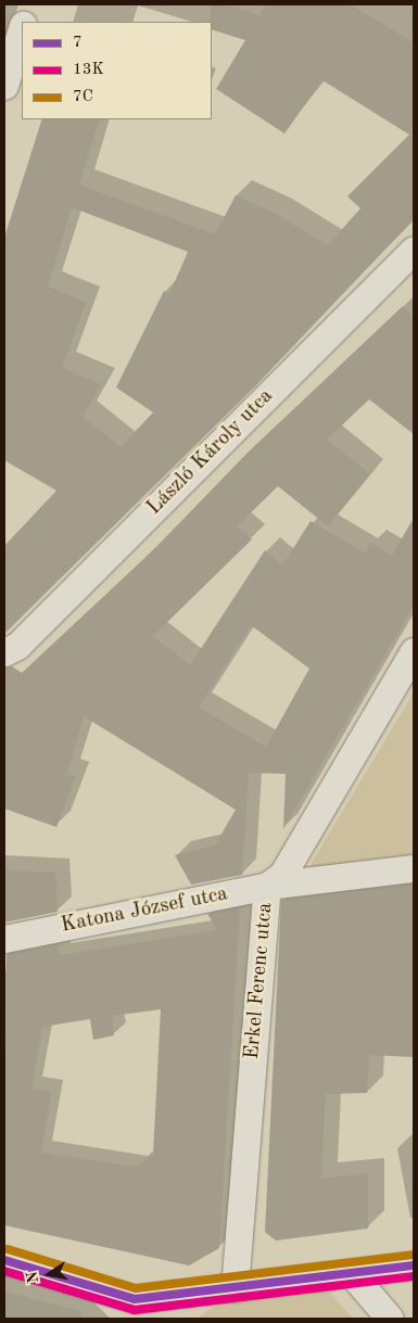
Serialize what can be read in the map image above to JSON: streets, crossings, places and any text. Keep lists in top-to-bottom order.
{
  "streets": {
    "street": ["László Károly utca", "Katona József utca", "Erkel Ferenc utca"]
  },
  "crossings": [
    ["Katona József utca", "Erkel Ferenc utca"]
  ],
  "lines": ["transit line 7C", "transit line 7", "transit line 13K"],
  "legend": ["7", "13K", "7C"],
  "north": "left"
}
